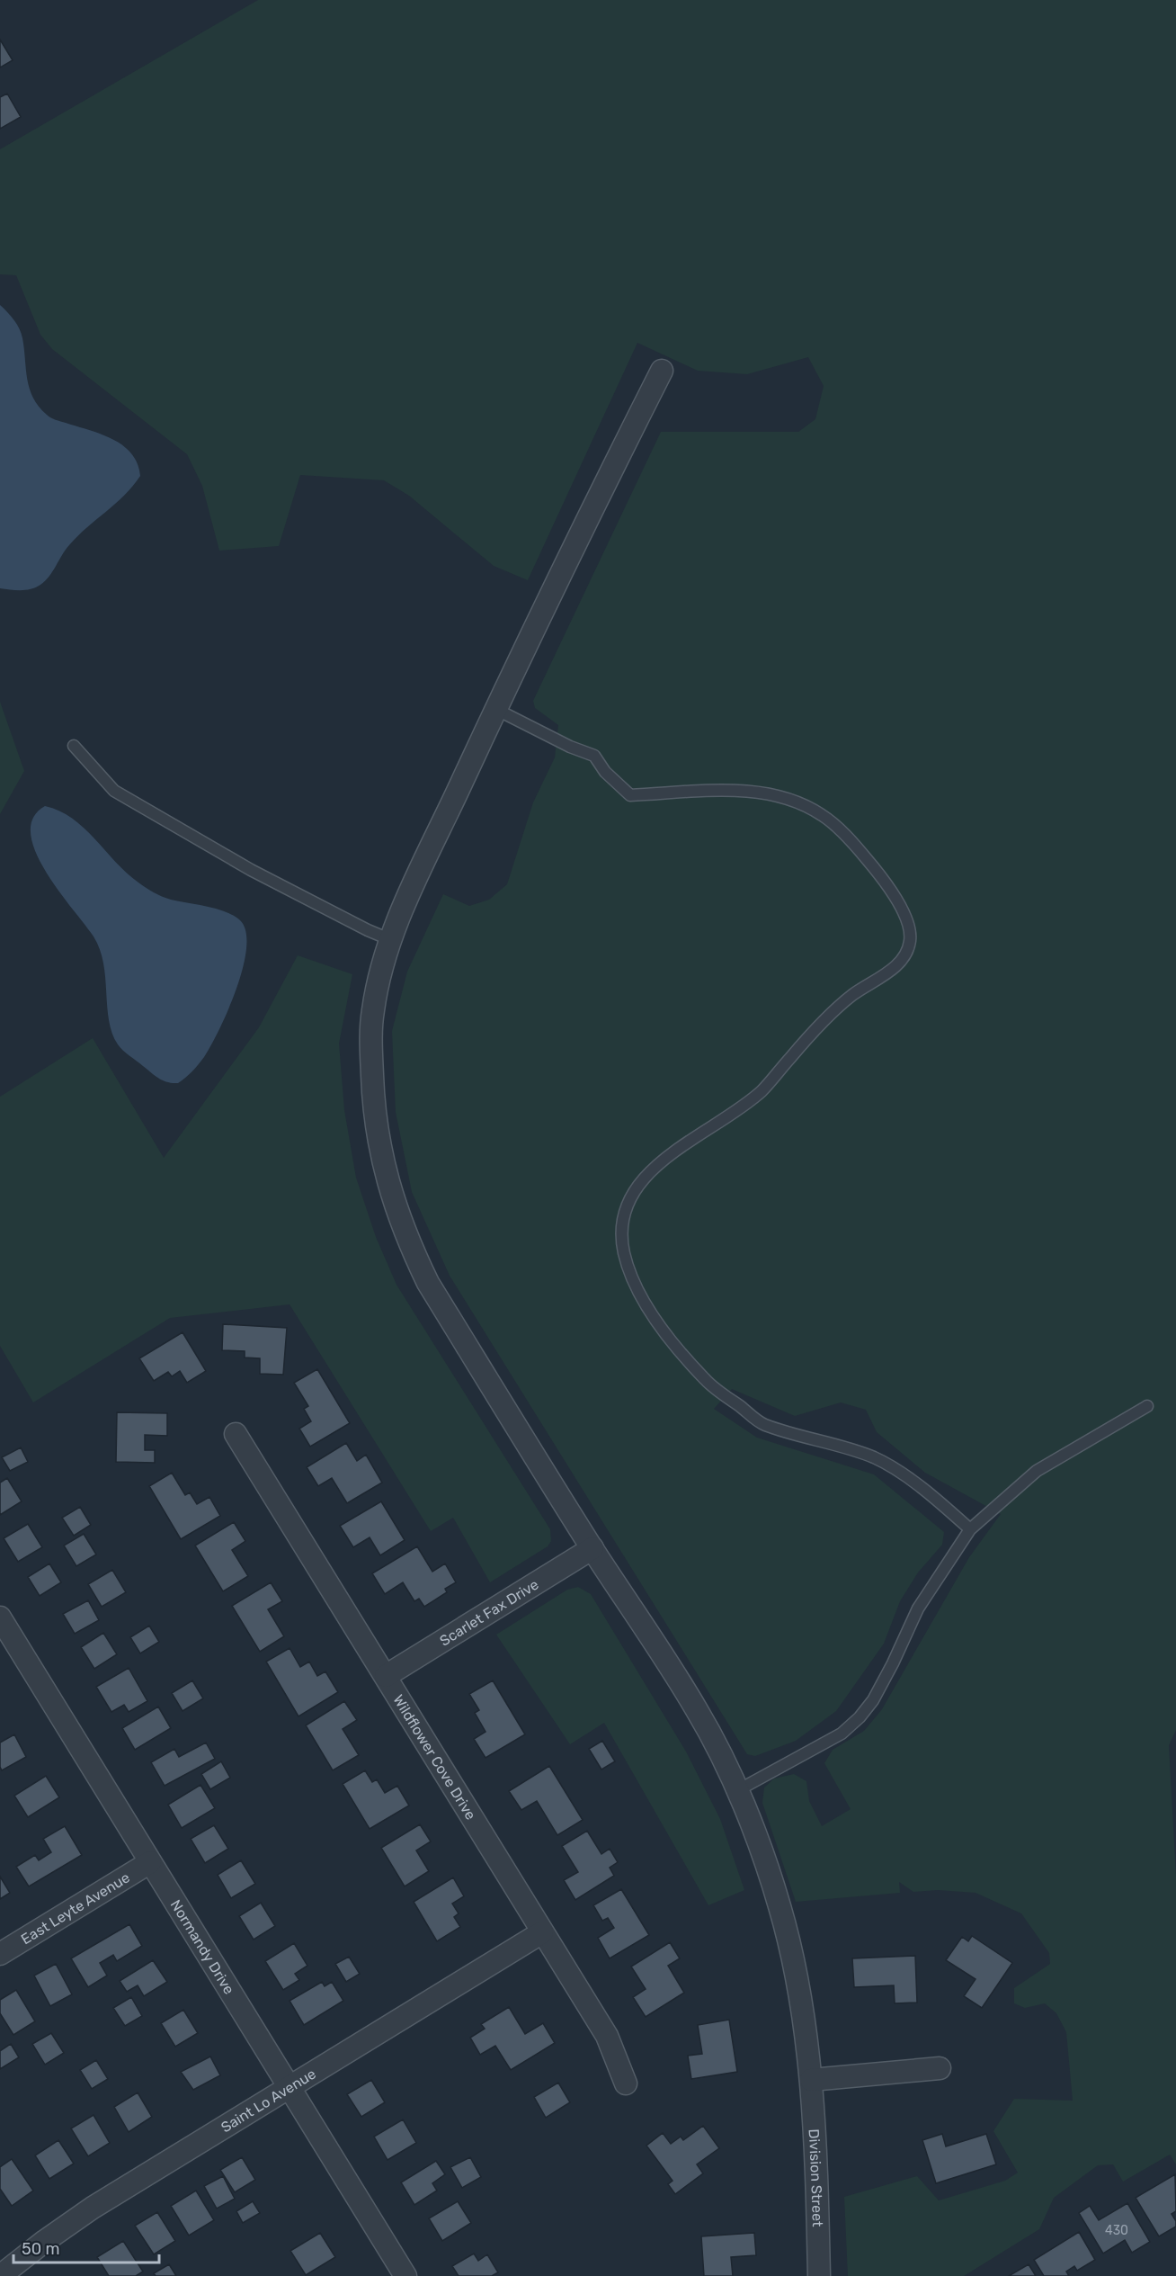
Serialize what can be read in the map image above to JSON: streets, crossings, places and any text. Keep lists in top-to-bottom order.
{
  "streets": {
    "street": [
      "Scarlet Fax Drive",
      "Wildflower Cove Drive",
      "East Leyte Avenue",
      "Normandy Drive",
      "Saint Lo Avenue",
      "Division Street"
    ]
  },
  "crossings": [
    ["Scarlet Fax Drive", "Wildflower Cove Drive"],
    ["Scarlet Fax Drive", "Division Street"],
    ["Wildflower Cove Drive", "Saint Lo Avenue"],
    ["East Leyte Avenue", "Normandy Drive"],
    ["Normandy Drive", "Saint Lo Avenue"]
  ],
  "house_numbers": ["430"],
  "scale_bar": "50 m"
}
